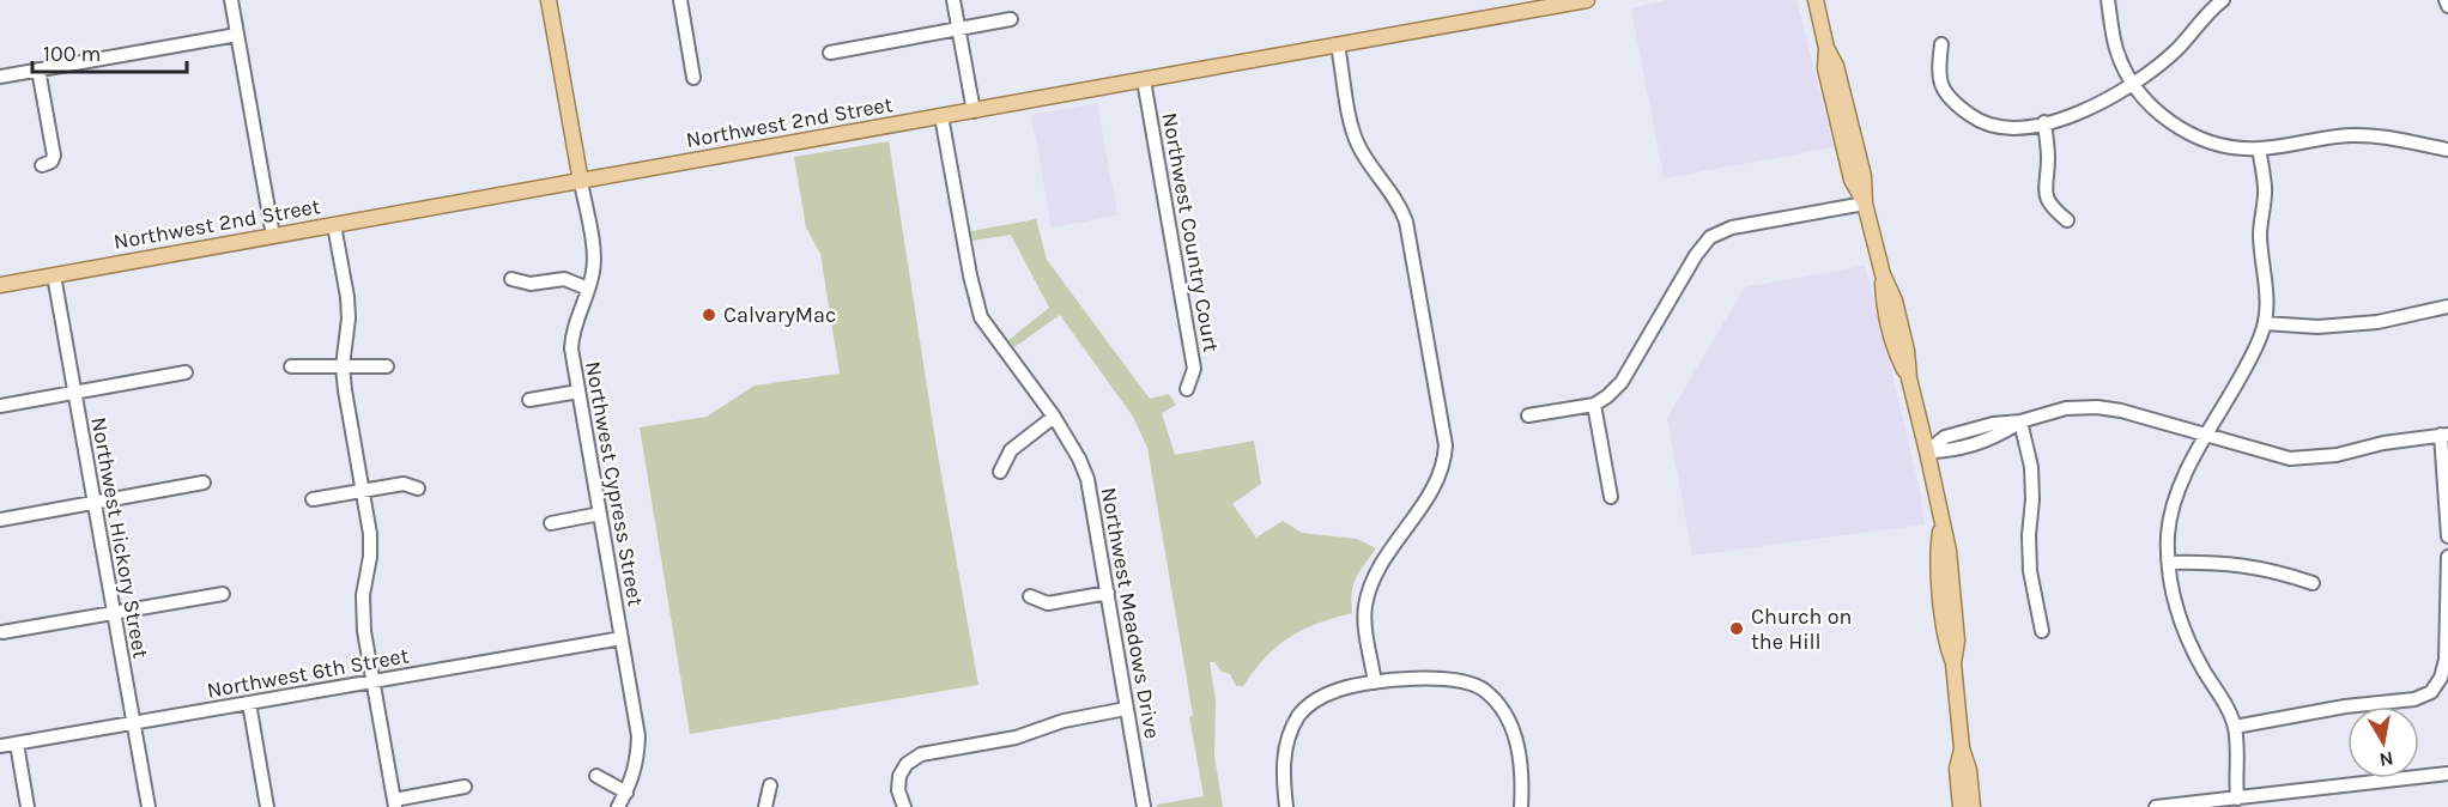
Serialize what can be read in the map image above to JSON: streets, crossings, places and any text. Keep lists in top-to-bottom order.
{
  "streets": {
    "main road": ["Northwest 2nd Street"],
    "street": [
      "Northwest Country Court",
      "Northwest Cypress Street",
      "Northwest Hickory Street",
      "Northwest Meadows Drive",
      "Northwest 6th Street"
    ]
  },
  "crossings": [
    ["Northwest 2nd Street", "Northwest Country Court"],
    ["Northwest 2nd Street", "Northwest Cypress Street"],
    ["Northwest 2nd Street", "Northwest Hickory Street"],
    ["Northwest 2nd Street", "Northwest Meadows Drive"],
    ["Northwest Cypress Street", "Northwest 6th Street"],
    ["Northwest Hickory Street", "Northwest 6th Street"]
  ],
  "places": ["CalvaryMac", "Church on the Hill"],
  "scale_bar": "100 m",
  "north": "bottom"
}
